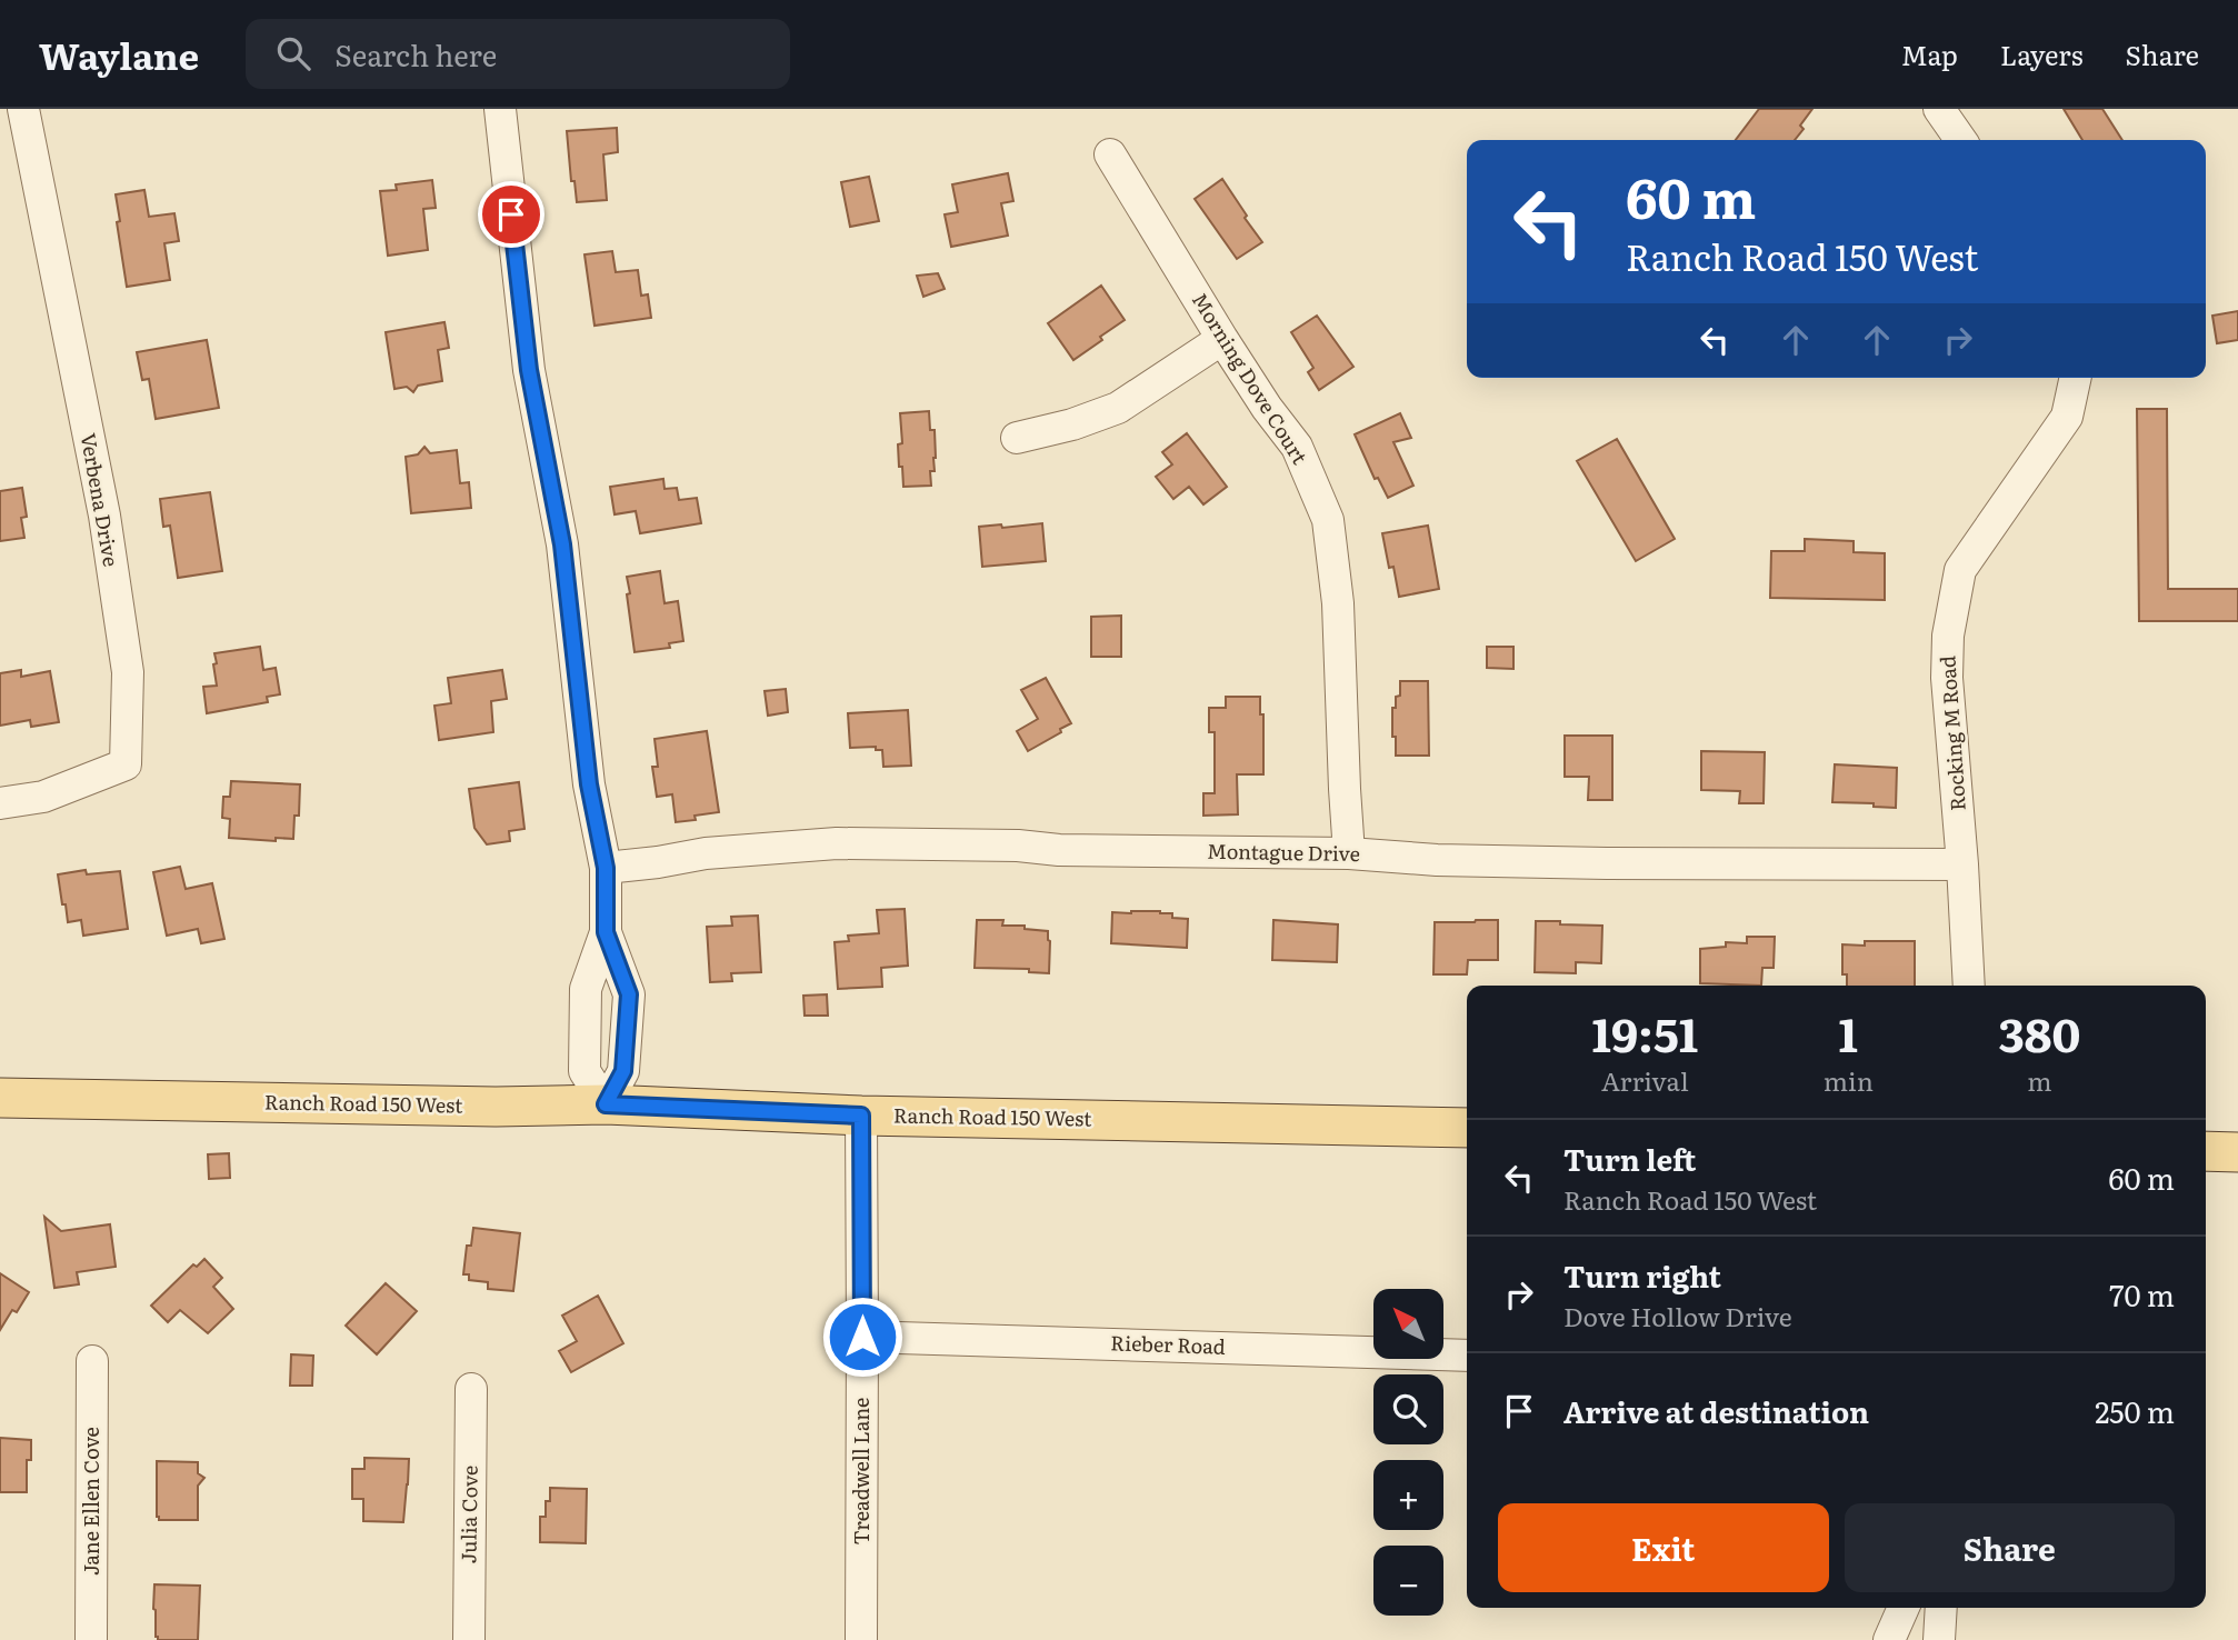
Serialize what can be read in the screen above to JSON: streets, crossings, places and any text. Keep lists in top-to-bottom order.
{
  "streets": {
    "main road": ["Ranch Road 150 West"],
    "street": [
      "Morning Dove Court",
      "Verbena Drive",
      "Rocking M Road",
      "Montague Drive",
      "Rieber Road",
      "Treadwell Lane",
      "Jane Ellen Cove",
      "Julia Cove"
    ]
  },
  "crossings": [
    ["Morning Dove Court", "Montague Drive"],
    ["Rocking M Road", "Montague Drive"],
    ["Ranch Road 150 West", "Treadwell Lane"],
    ["Rieber Road", "Treadwell Lane"]
  ],
  "north": "top left",
  "page": {
    "header": "Waylane",
    "search": "Search here",
    "nav": ["Map", "Layers", "Share"],
    "turn": ["60 m", "Ranch Road 150 West"],
    "eta": [
      "19:51",
      "Arrival",
      "1",
      "min",
      "380",
      "m"
    ],
    "list": [
      {
        "name": "Turn left",
        "note": "Ranch Road 150 West",
        "value": "60 m"
      },
      {
        "name": "Turn right",
        "note": "Dove Hollow Drive",
        "value": "70 m"
      },
      {
        "name": "Arrive at destination",
        "value": "250 m"
      }
    ],
    "map_buttons": ["+", "−"],
    "buttons": ["Exit", "Share"]
  }
}
